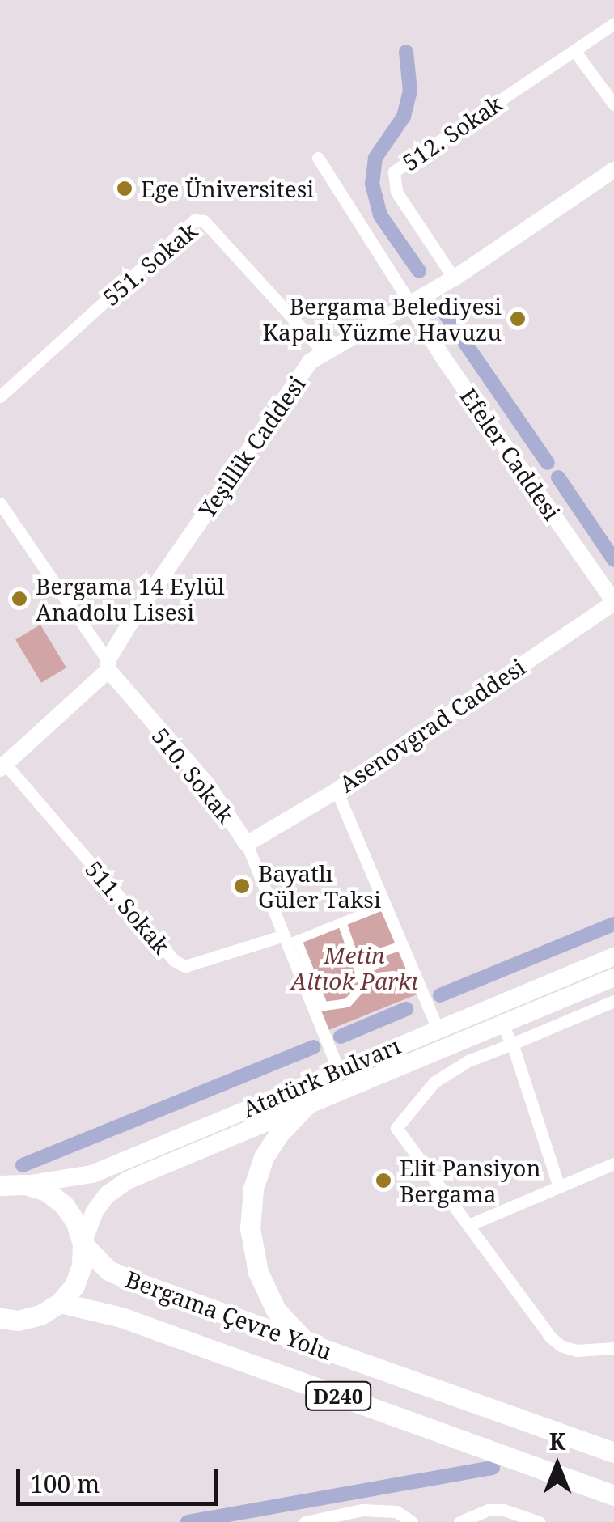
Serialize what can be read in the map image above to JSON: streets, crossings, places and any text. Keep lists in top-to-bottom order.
{
  "streets": {
    "highway": ["Atatürk Bulvarı", "Bergama Çevre Yolu", "D240"],
    "main road": [
      "Yeşillik Caddesi",
      "Efeler Caddesi",
      "Asenovgrad Caddesi",
      "510. Sokak"
    ],
    "street": ["512. Sokak", "551. Sokak", "511. Sokak"]
  },
  "crossings": [
    ["512. Sokak", "Yeşillik Caddesi"],
    ["551. Sokak", "Yeşillik Caddesi"],
    ["Yeşillik Caddesi", "Efeler Caddesi"],
    ["Yeşillik Caddesi", "510. Sokak"],
    ["Yeşillik Caddesi", "511. Sokak"],
    ["Efeler Caddesi", "Asenovgrad Caddesi"],
    ["Asenovgrad Caddesi", "510. Sokak"],
    ["510. Sokak", "511. Sokak"],
    ["510. Sokak", "Atatürk Bulvarı"],
    ["Atatürk Bulvarı", "Bergama Çevre Yolu"]
  ],
  "parks": ["Metin Altıok Parkı"],
  "places": [
    "Ege Üniversitesi",
    "Bergama Belediyesi Kapalı Yüzme Havuzu",
    "Bergama 14 Eylül Anadolu Lisesi",
    "Bayatlı Güler Taksi",
    "Elit Pansiyon Bergama"
  ],
  "scale_bar": "100 m",
  "north": "top"
}
